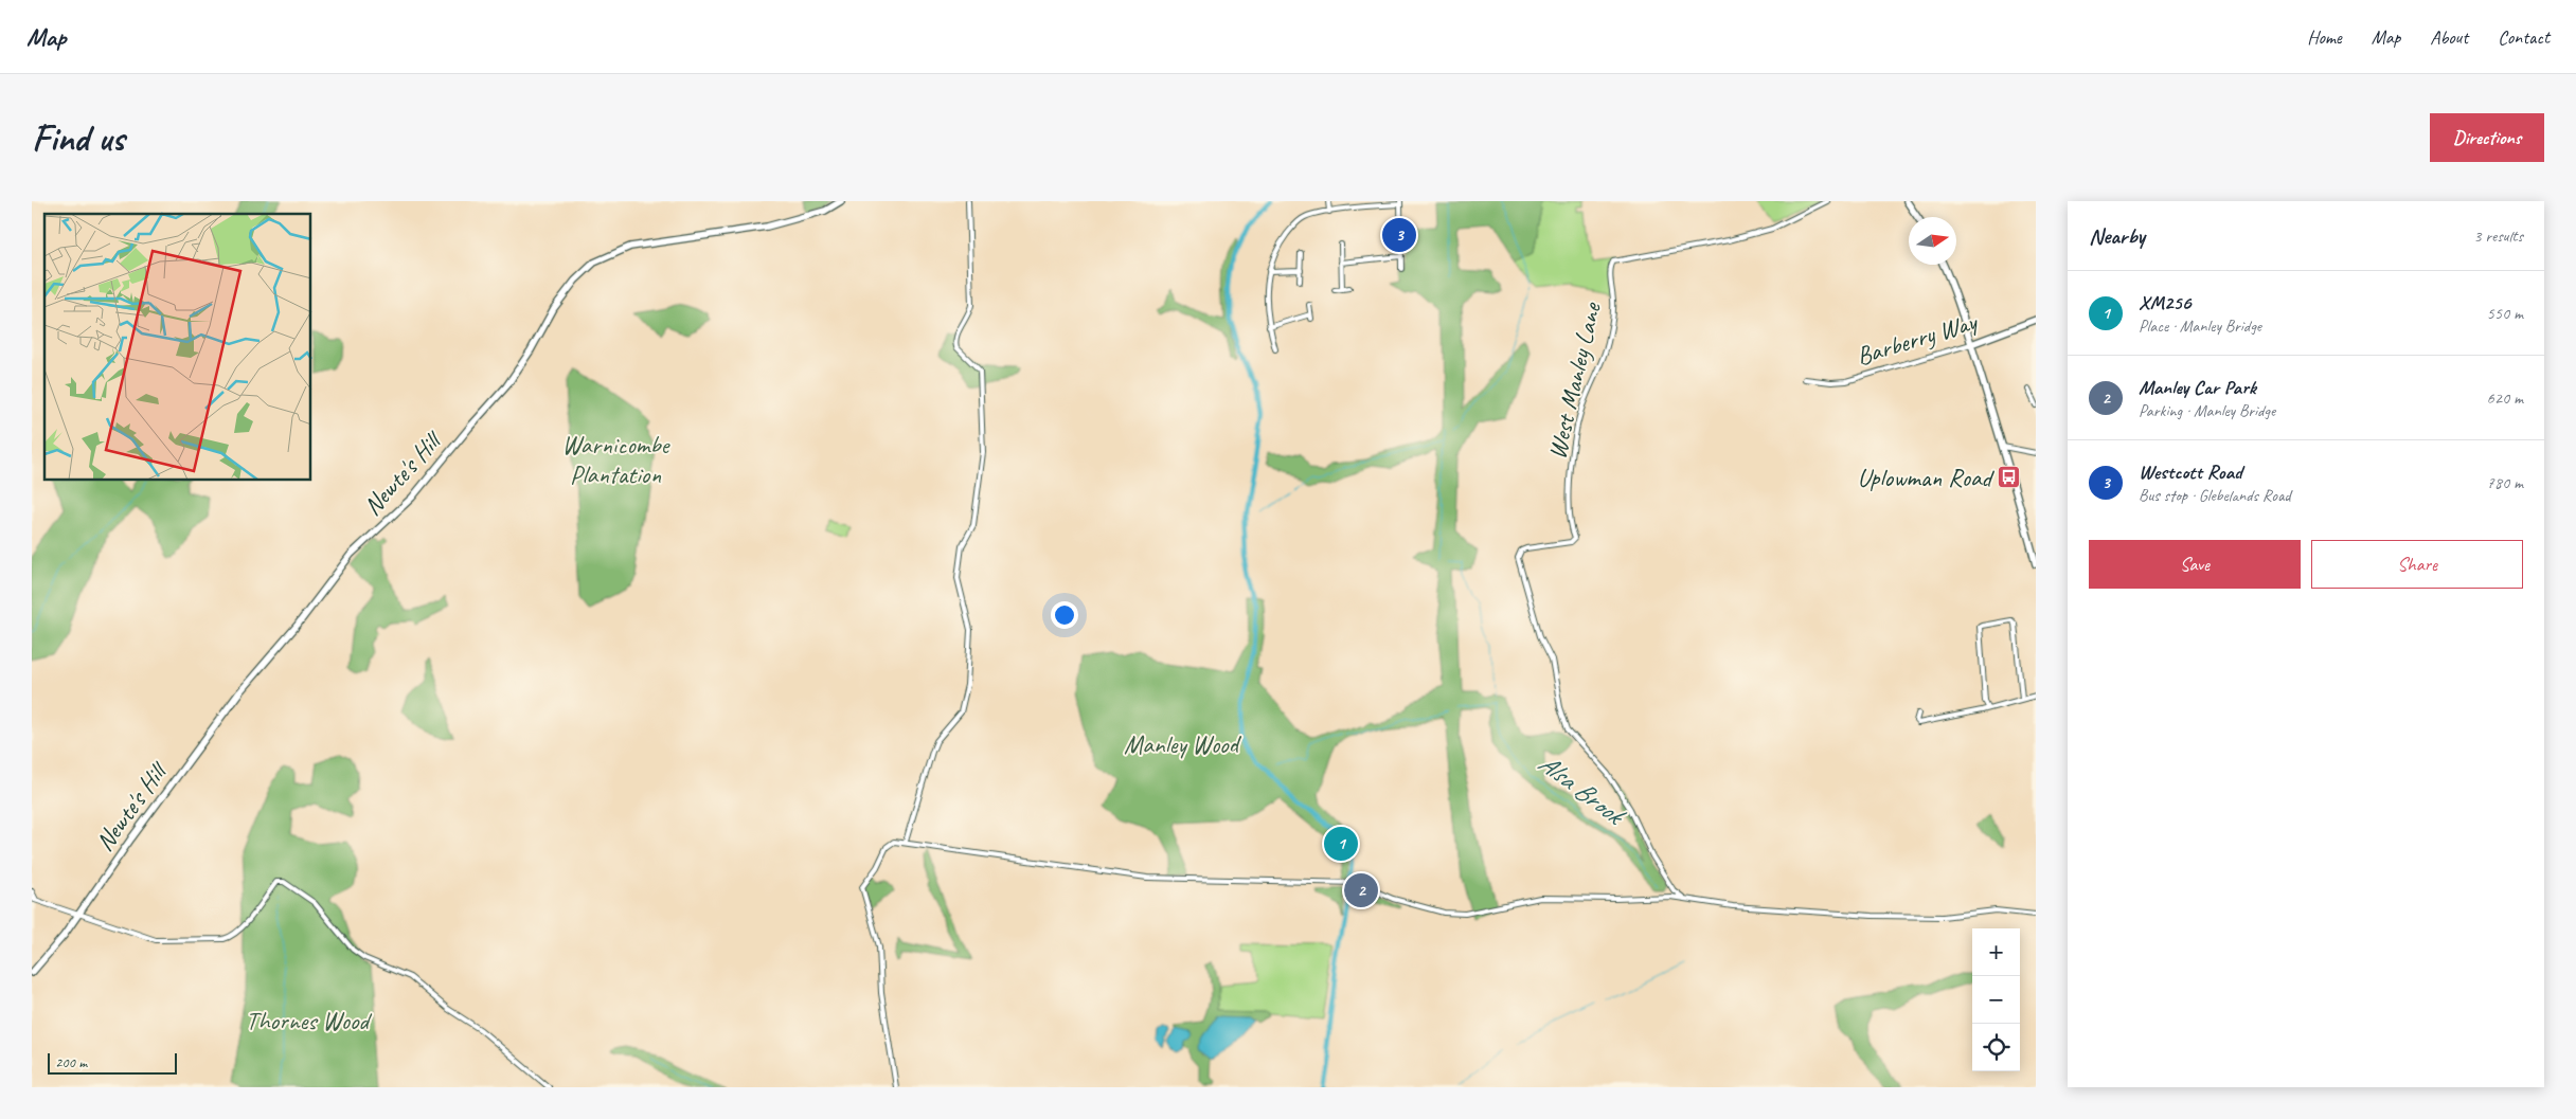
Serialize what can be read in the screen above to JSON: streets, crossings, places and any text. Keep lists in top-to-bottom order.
{
  "streets": {
    "street": ["Barberry Way", "West Manley Lane", "Newte's Hill"]
  },
  "water": ["Alsa Brook"],
  "parks": ["Warnicombe Plantation", "Manley Wood", "Thornes Wood"],
  "places": {
    "bus stop": ["Uplowman Road"]
  },
  "scale_bar": "200 m",
  "north": "right",
  "page": {
    "header": "Map",
    "nav": [
      "Home",
      "Map",
      "About",
      "Contact"
    ],
    "buttons": [
      "Directions",
      ["Save", "Share"]
    ],
    "title": "Find us",
    "heading": ["Nearby", "3 results"],
    "pins": ["3", "1", "2"],
    "list": [
      {
        "mark": "1",
        "name": "XM256",
        "note": "Place · Manley Bridge",
        "value": "550 m"
      },
      {
        "mark": "2",
        "name": "Manley Car Park",
        "note": "Parking · Manley Bridge",
        "value": "620 m"
      },
      {
        "mark": "3",
        "name": "Westcott Road",
        "note": "Bus stop · Glebelands Road",
        "value": "780 m"
      }
    ],
    "map_buttons": ["+", "−"],
    "scale": "200 m"
  }
}
